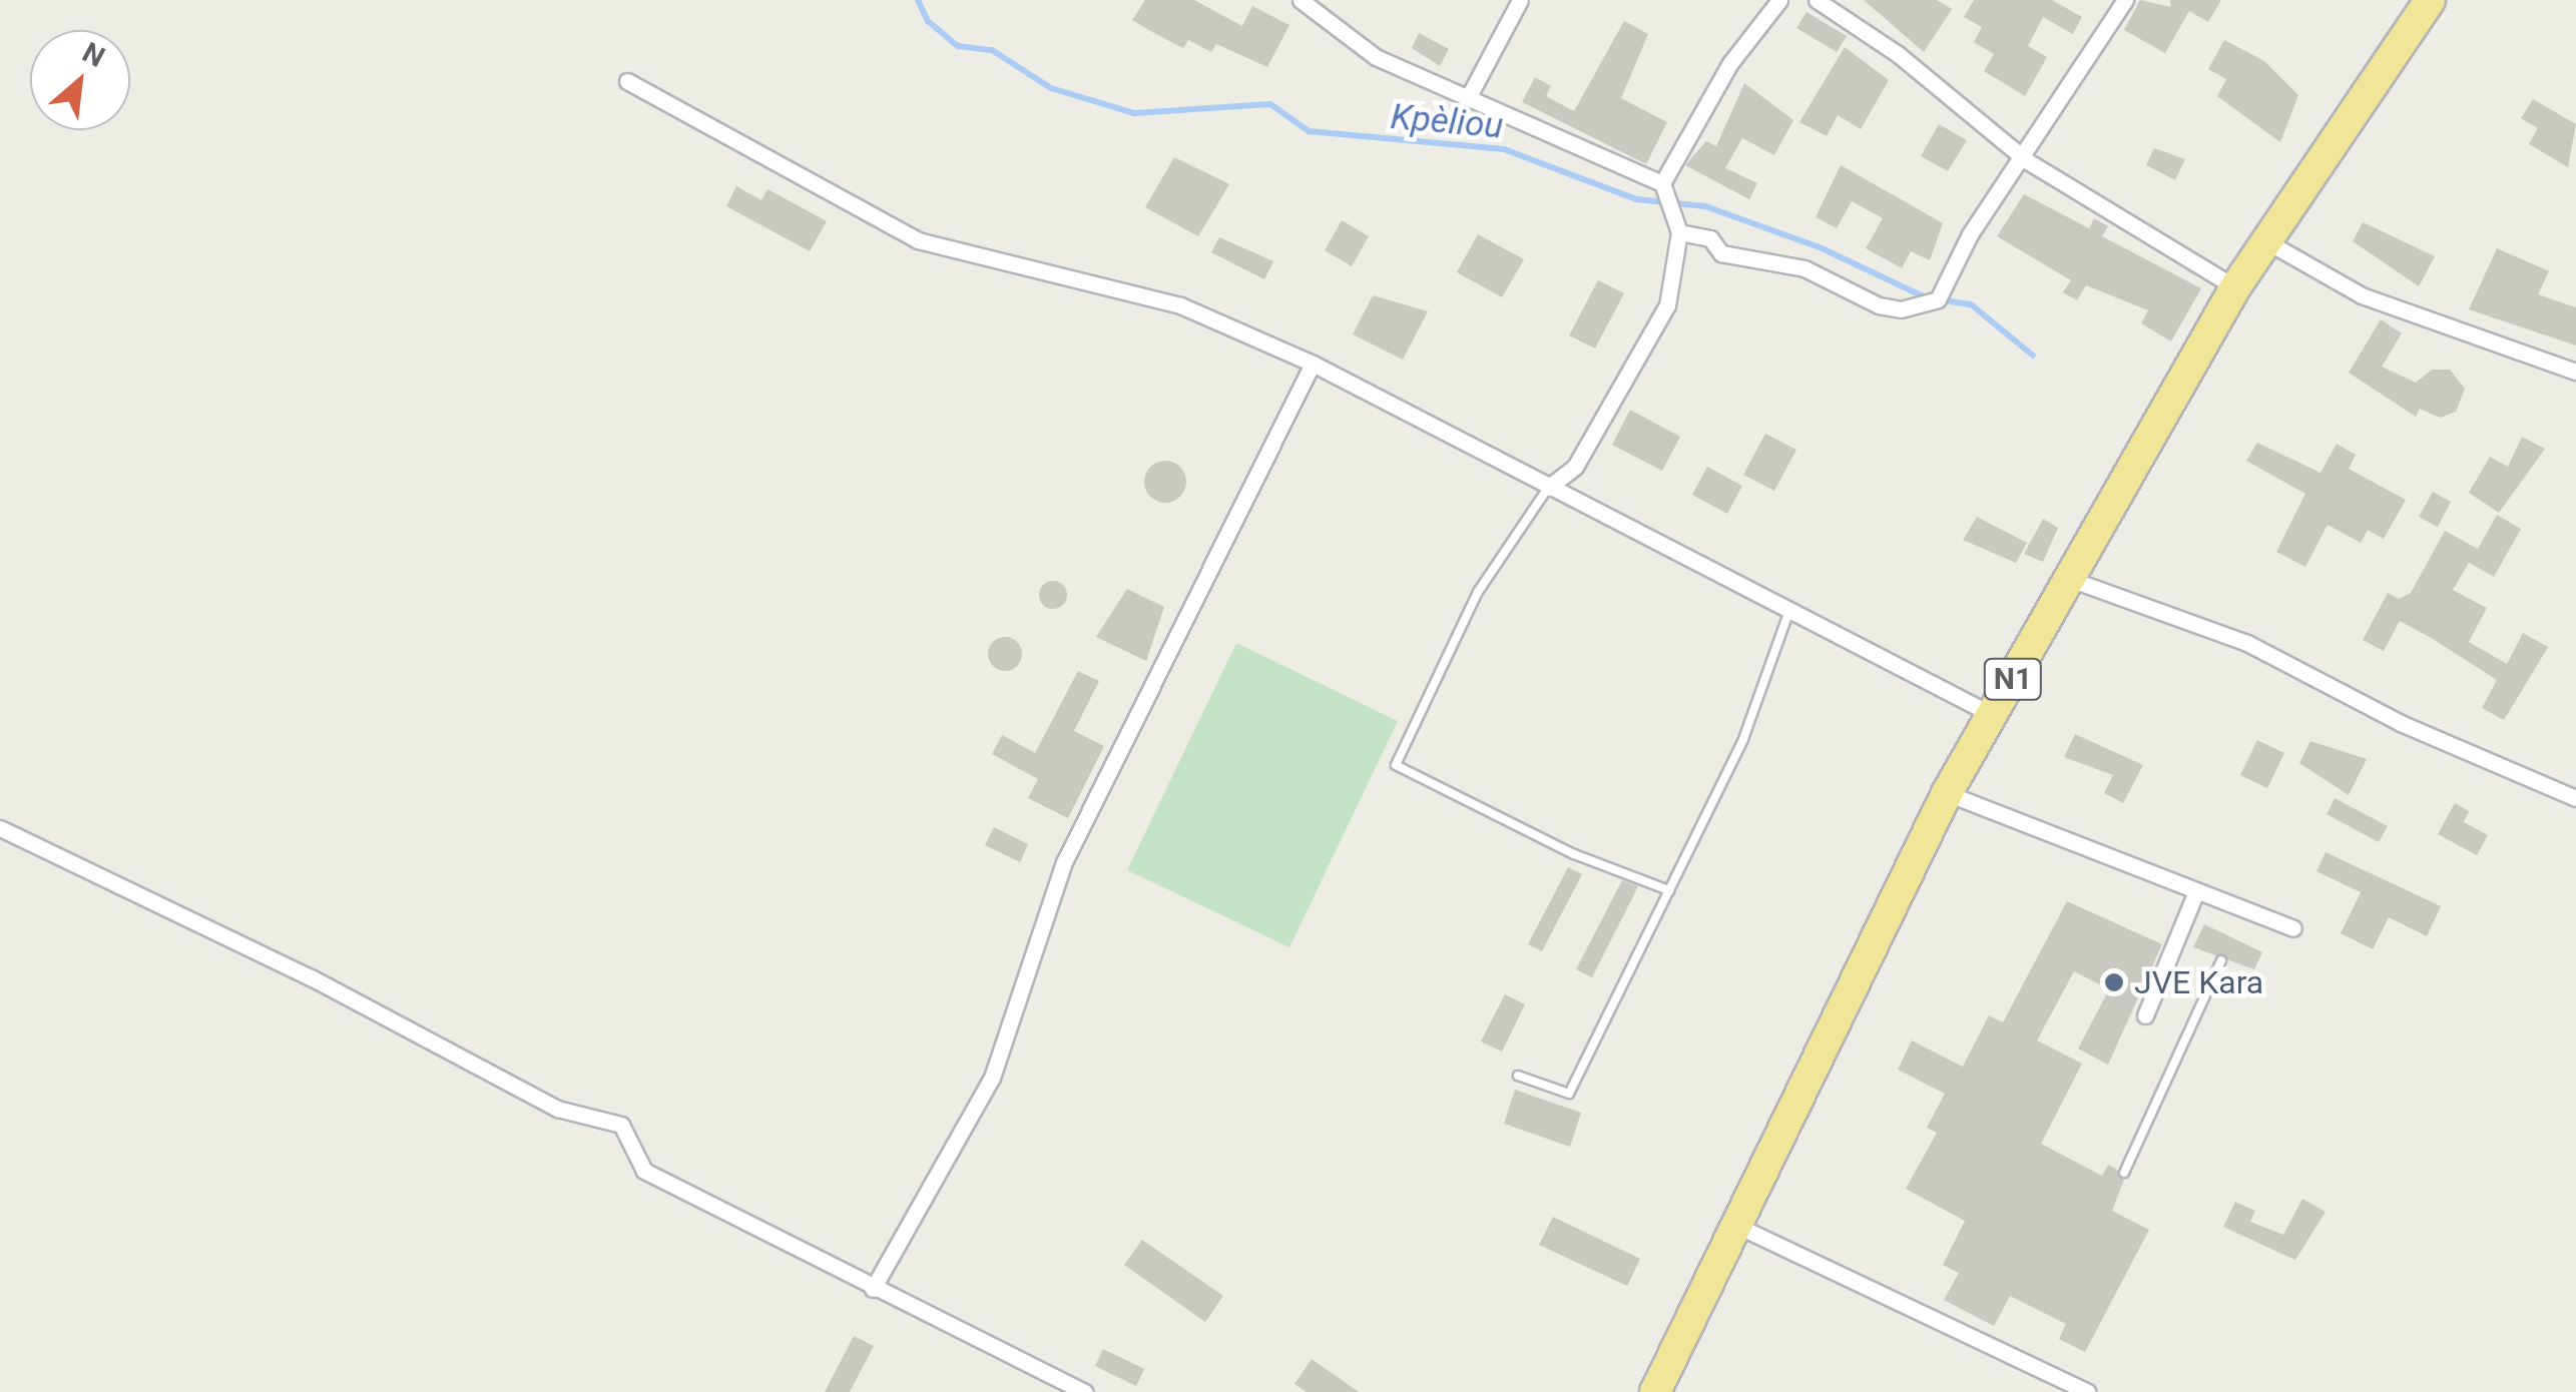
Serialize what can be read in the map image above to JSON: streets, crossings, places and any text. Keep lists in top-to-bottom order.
{
  "streets": {
    "highway": ["N1"]
  },
  "water": ["Kpèliou"],
  "places": ["JVE Kara"],
  "north": "top right"
}
